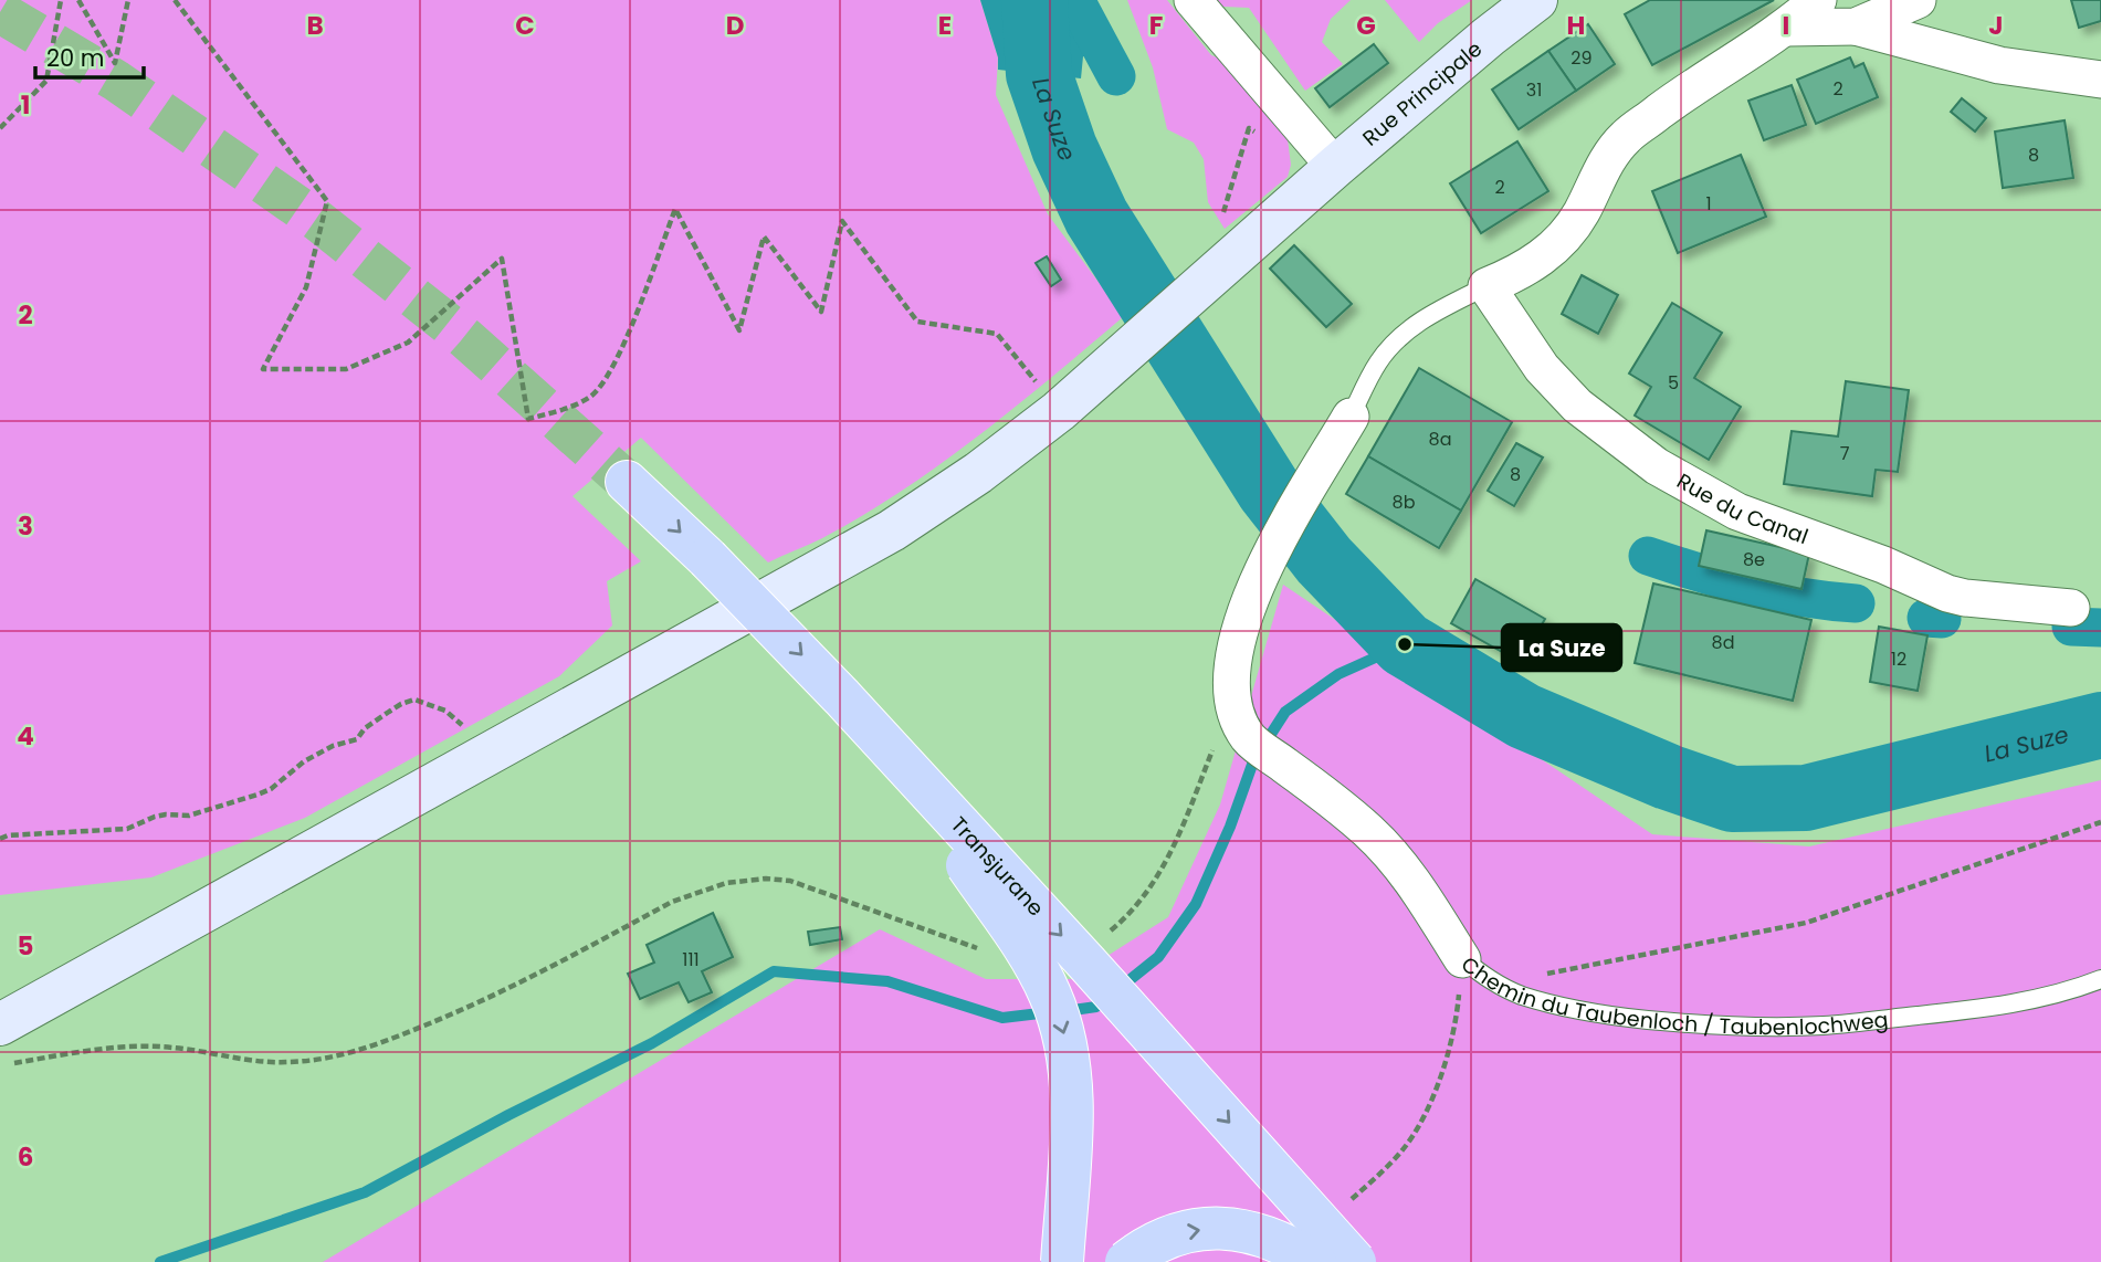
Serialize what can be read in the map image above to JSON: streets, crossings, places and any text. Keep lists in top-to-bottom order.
{
  "streets": {
    "main road": ["Rue Principale", "Transjurane"],
    "street": ["Rue du Canal", "Chemin du Taubenloch / Taubenlochweg"]
  },
  "one_way": ["Transjurane"],
  "water": ["La Suze"],
  "places": ["La Suze"],
  "house_numbers": [
    "29",
    "2",
    "31",
    "8",
    "2",
    "1",
    "5",
    "8a",
    "7",
    "8",
    "8b",
    "8e",
    "8d",
    "12",
    "111"
  ],
  "scale_bar": "20 m",
  "grid": {
    "columns": [
      "B",
      "C",
      "D",
      "E",
      "F",
      "G",
      "H",
      "I",
      "J"
    ],
    "rows": [
      "1",
      "2",
      "3",
      "4",
      "5",
      "6"
    ]
  }
}
